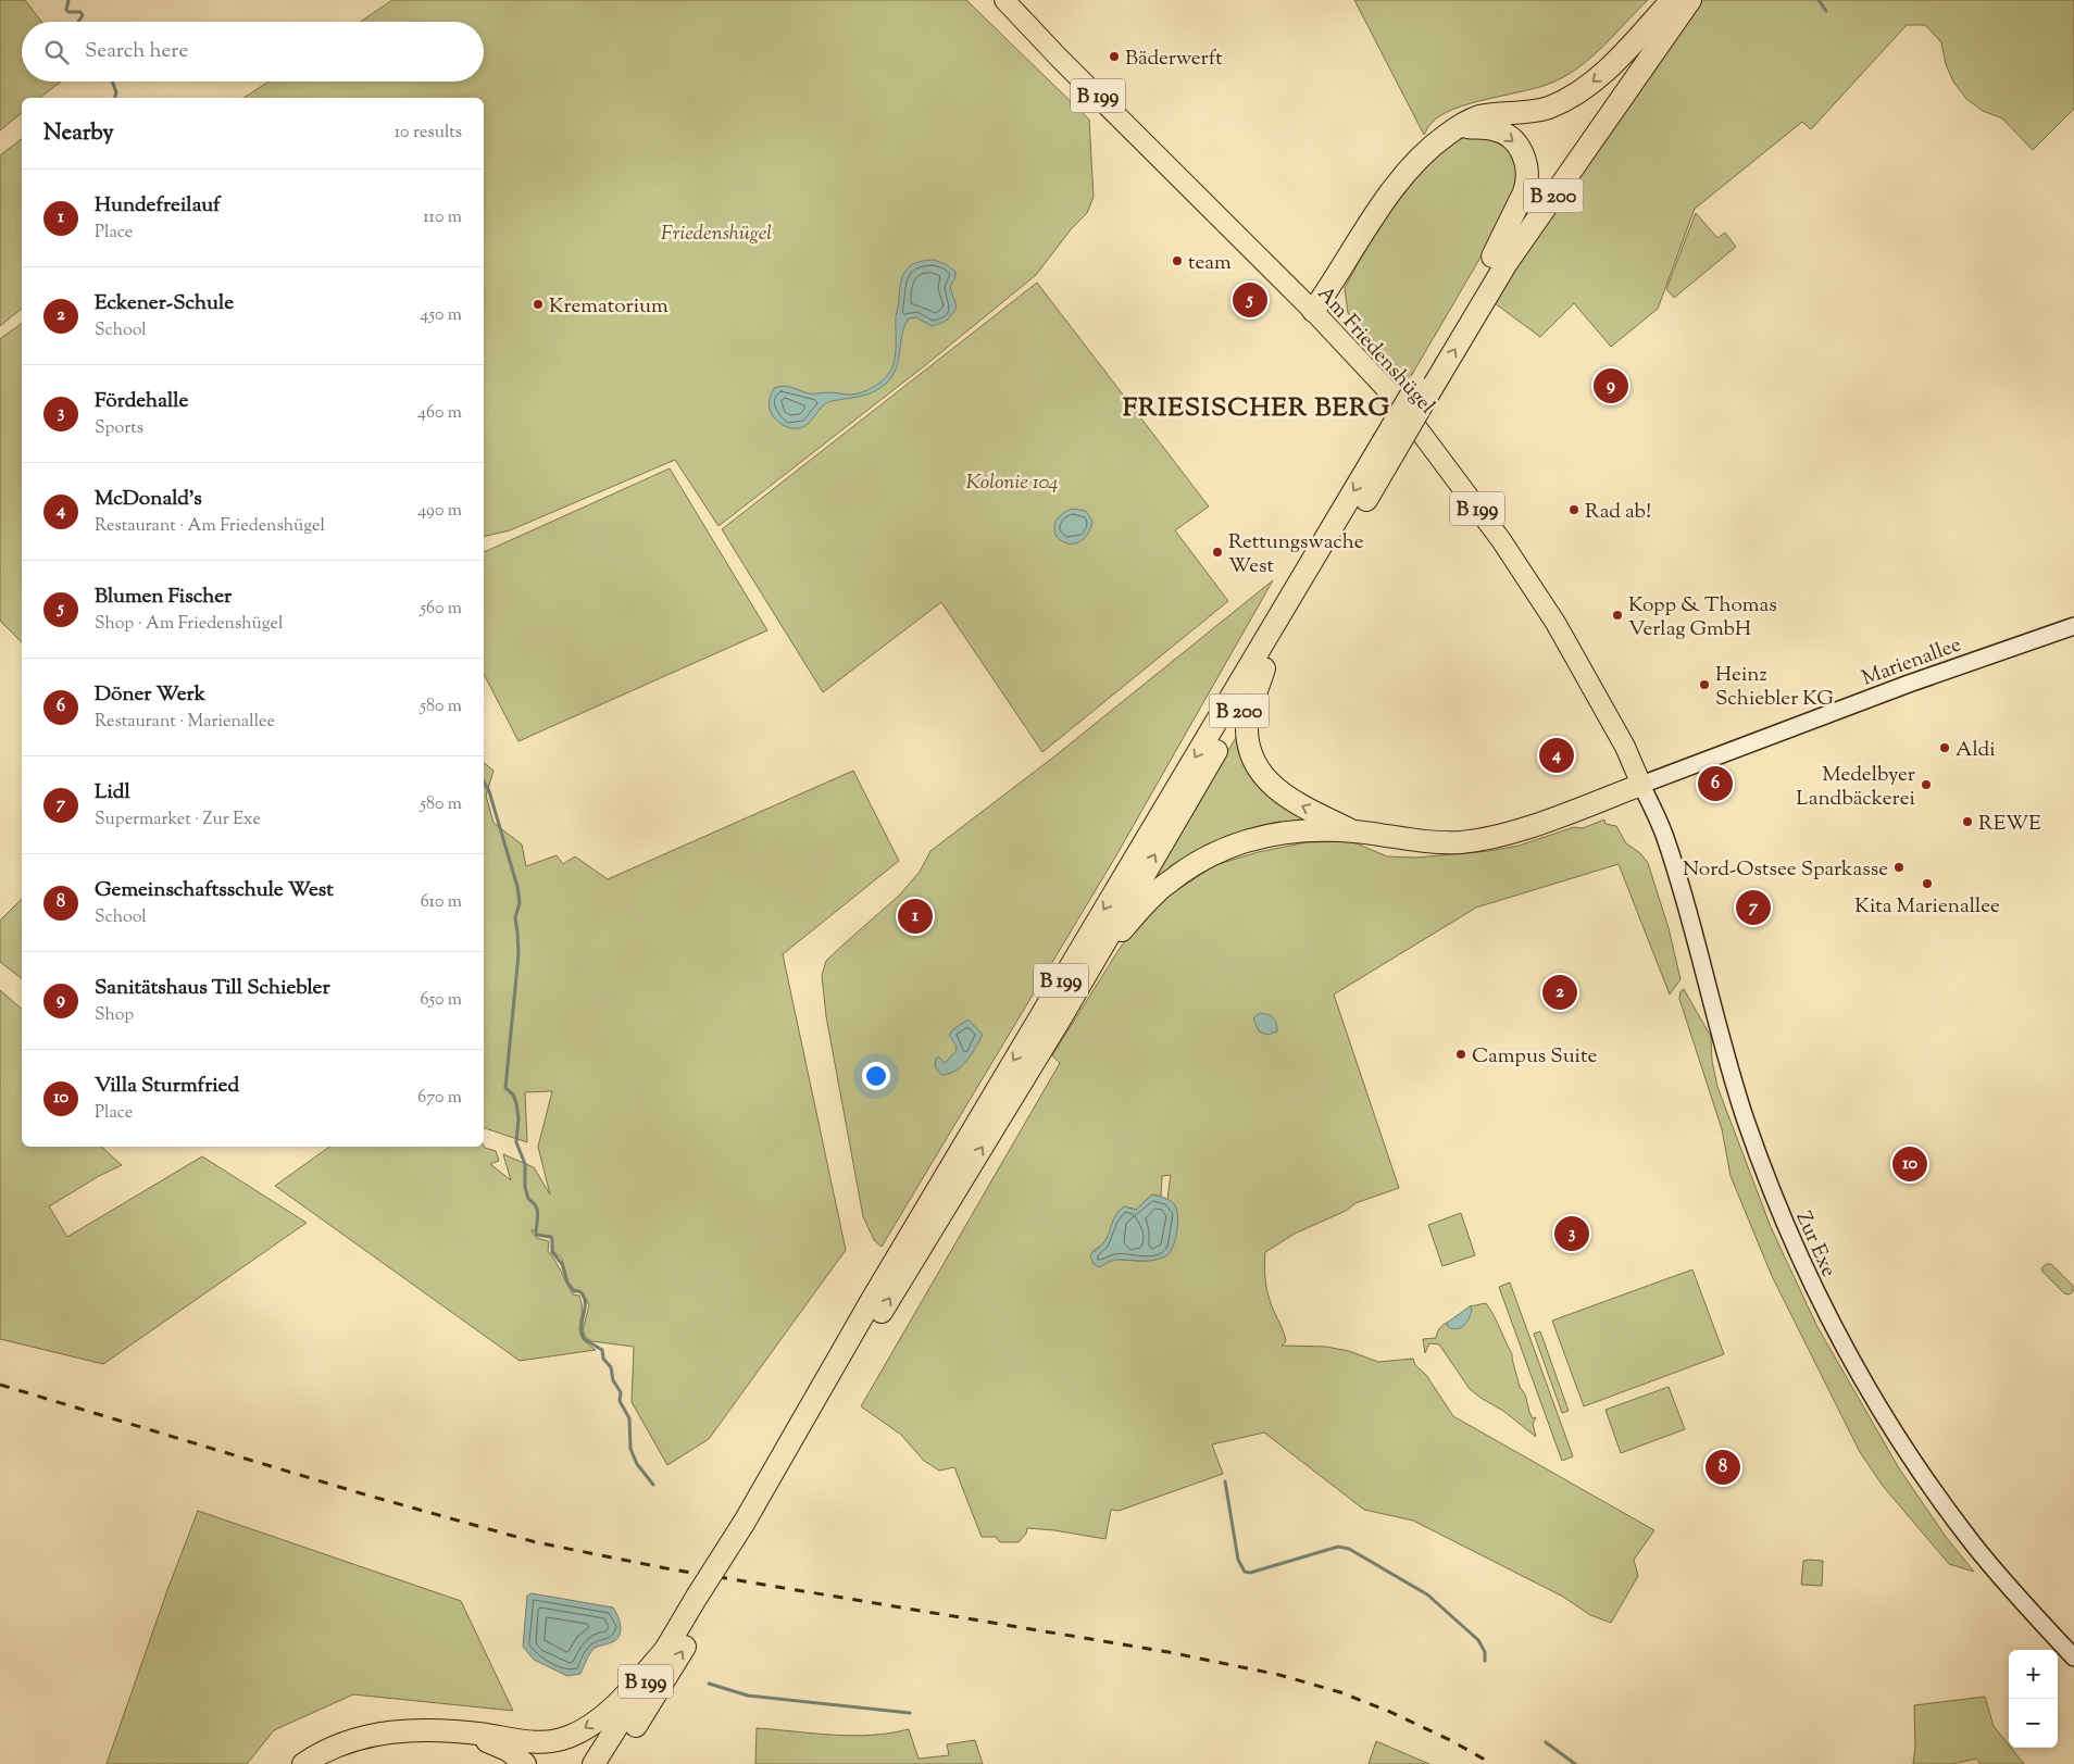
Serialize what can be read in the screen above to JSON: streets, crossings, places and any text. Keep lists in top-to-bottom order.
{
  "streets": {
    "highway": ["B 199", "B 200"],
    "main road": ["Am Friedenshügel", "Marienallee", "Zur Exe"]
  },
  "crossings": [
    ["B 199", "B 200"],
    ["B 199", "Am Friedenshügel"],
    ["B 199", "Marienallee"],
    ["B 199", "Zur Exe"],
    ["Am Friedenshügel", "Marienallee"],
    ["Am Friedenshügel", "Zur Exe"],
    ["Marienallee", "Zur Exe"]
  ],
  "districts": ["FRIESISCHER BERG"],
  "parks": ["Friedenshügel", "Kolonie 104"],
  "places": [
    "Bäderwerft",
    "team",
    "Krematorium",
    "Rad ab!",
    "Rettungswache West",
    "Kopp & Thomas Verlag GmbH",
    "Heinz Schiebler KG",
    "Aldi",
    "Medelbyer Landbäckerei",
    "REWE",
    "Nord-Ostsee Sparkasse",
    "Kita Marienallee",
    "Campus Suite"
  ],
  "page": {
    "search": "Search here",
    "heading": ["Nearby", "10 results"],
    "list": [
      {
        "mark": "1",
        "name": "Hundefreilauf",
        "note": "Place",
        "value": "110 m"
      },
      {
        "mark": "2",
        "name": "Eckener-Schule",
        "note": "School",
        "value": "450 m"
      },
      {
        "mark": "3",
        "name": "Fördehalle",
        "note": "Sports",
        "value": "460 m"
      },
      {
        "mark": "4",
        "name": "McDonald's",
        "note": "Restaurant · Am Friedenshügel",
        "value": "490 m"
      },
      {
        "mark": "5",
        "name": "Blumen Fischer",
        "note": "Shop · Am Friedenshügel",
        "value": "560 m"
      },
      {
        "mark": "6",
        "name": "Döner Werk",
        "note": "Restaurant · Marienallee",
        "value": "580 m"
      },
      {
        "mark": "7",
        "name": "Lidl",
        "note": "Supermarket · Zur Exe",
        "value": "580 m"
      },
      {
        "mark": "8",
        "name": "Gemeinschaftsschule West",
        "note": "School",
        "value": "610 m"
      },
      {
        "mark": "9",
        "name": "Sanitätshaus Till Schiebler",
        "note": "Shop",
        "value": "650 m"
      },
      {
        "mark": "10",
        "name": "Villa Sturmfried",
        "note": "Place",
        "value": "670 m"
      }
    ],
    "pins": [
      "5",
      "9",
      "4",
      "6",
      "7",
      "1",
      "2",
      "10",
      "3",
      "8"
    ],
    "map_buttons": ["+", "−"]
  }
}
